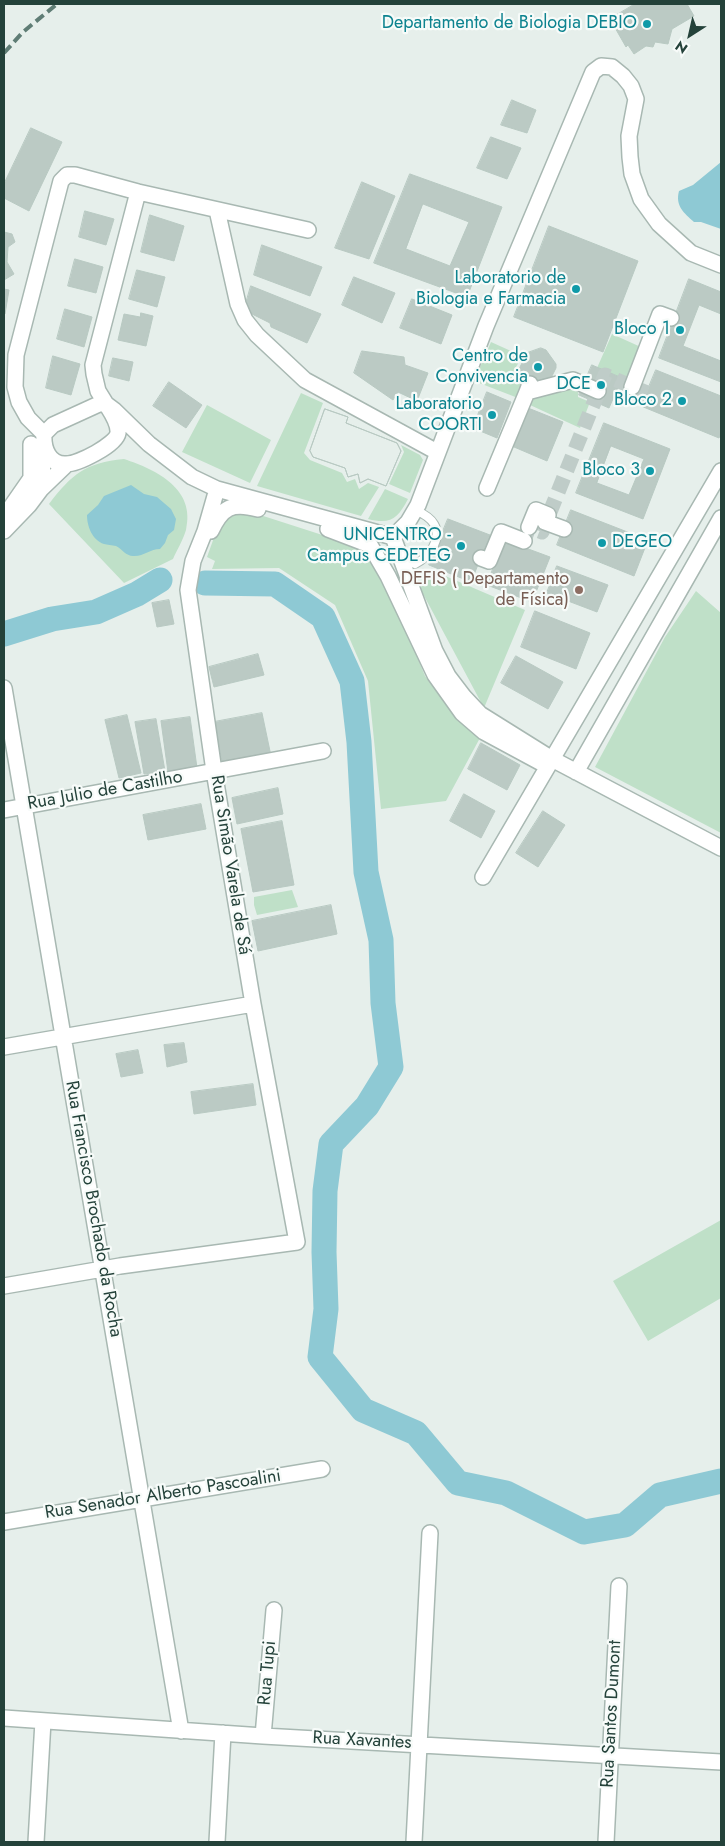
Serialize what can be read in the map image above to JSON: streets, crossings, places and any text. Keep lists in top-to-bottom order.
{
  "streets": {
    "street": [
      "Rua Julio de Castilho",
      "Rua Simão Varela de Sá",
      "Rua Francisco Brochado da Rocha",
      "Rua Senador Alberto Pascoalini",
      "Rua Tupi",
      "Rua Santos Dumont",
      "Rua Xavantes"
    ]
  },
  "crossings": [
    ["Rua Julio de Castilho", "Rua Simão Varela de Sá"],
    ["Rua Julio de Castilho", "Rua Francisco Brochado da Rocha"],
    ["Rua Simão Varela de Sá", "Rua Francisco Brochado da Rocha"],
    ["Rua Francisco Brochado da Rocha", "Rua Senador Alberto Pascoalini"],
    ["Rua Francisco Brochado da Rocha", "Rua Xavantes"],
    ["Rua Tupi", "Rua Xavantes"],
    ["Rua Santos Dumont", "Rua Xavantes"]
  ],
  "places": [
    "Departamento de Biologia DEBIO",
    "Laboratorio de Biologia e Farmacia",
    "Bloco 1",
    "Centro de Convivencia",
    "DCE",
    "Bloco 2",
    "Laboratorio COORTI",
    "Bloco 3",
    "DEGEO",
    "UNICENTRO - Campus CEDETEG",
    "DEFIS ( Departamento de Física)"
  ],
  "north": "bottom left"
}
